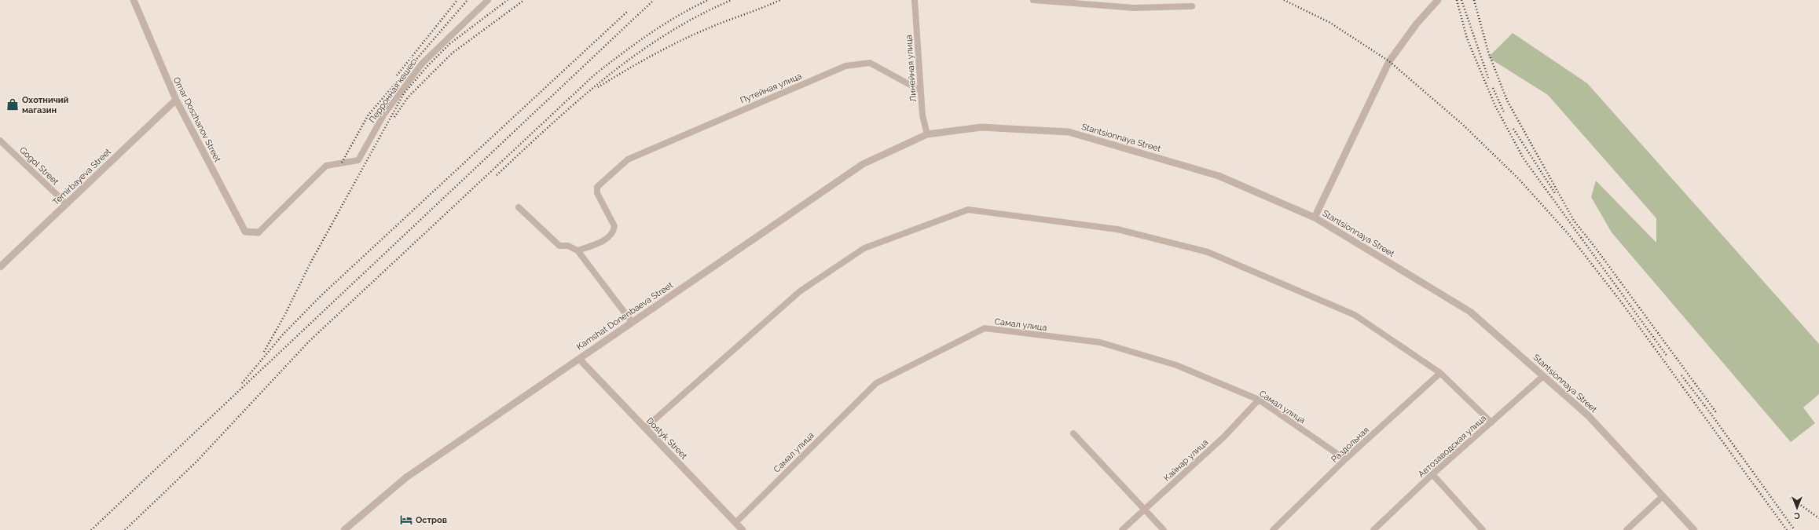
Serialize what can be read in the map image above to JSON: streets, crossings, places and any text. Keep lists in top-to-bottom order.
{
  "streets": {
    "street": [
      "Линейная улица",
      "Путейная улица",
      "Перронная көшесі",
      "Omar Doszhanov Street",
      "Stantsionnaya Street",
      "Gogol Street",
      "Temirbayeva Street",
      "Kamshat Donenbaeva Street",
      "Самал улица",
      "Dostyk Street",
      "Раздольная",
      "Автозаводская улица",
      "Кайнар улица"
    ]
  },
  "crossings": [
    ["Линейная улица", "Путейная улица"],
    ["Линейная улица", "Stantsionnaya Street"],
    ["Линейная улица", "Kamshat Donenbaeva Street"],
    ["Перронная көшесі", "Omar Doszhanov Street"],
    ["Omar Doszhanov Street", "Temirbayeva Street"],
    ["Stantsionnaya Street", "Kamshat Donenbaeva Street"],
    ["Stantsionnaya Street", "Автозаводская улица"],
    ["Gogol Street", "Temirbayeva Street"],
    ["Kamshat Donenbaeva Street", "Dostyk Street"],
    ["Самал улица", "Dostyk Street"],
    ["Самал улица", "Раздольная"],
    ["Самал улица", "Кайнар улица"]
  ],
  "places": {
    "shop": ["Охотничий магазин"],
    "hotel": ["Остров"]
  },
  "north": "bottom"
}
